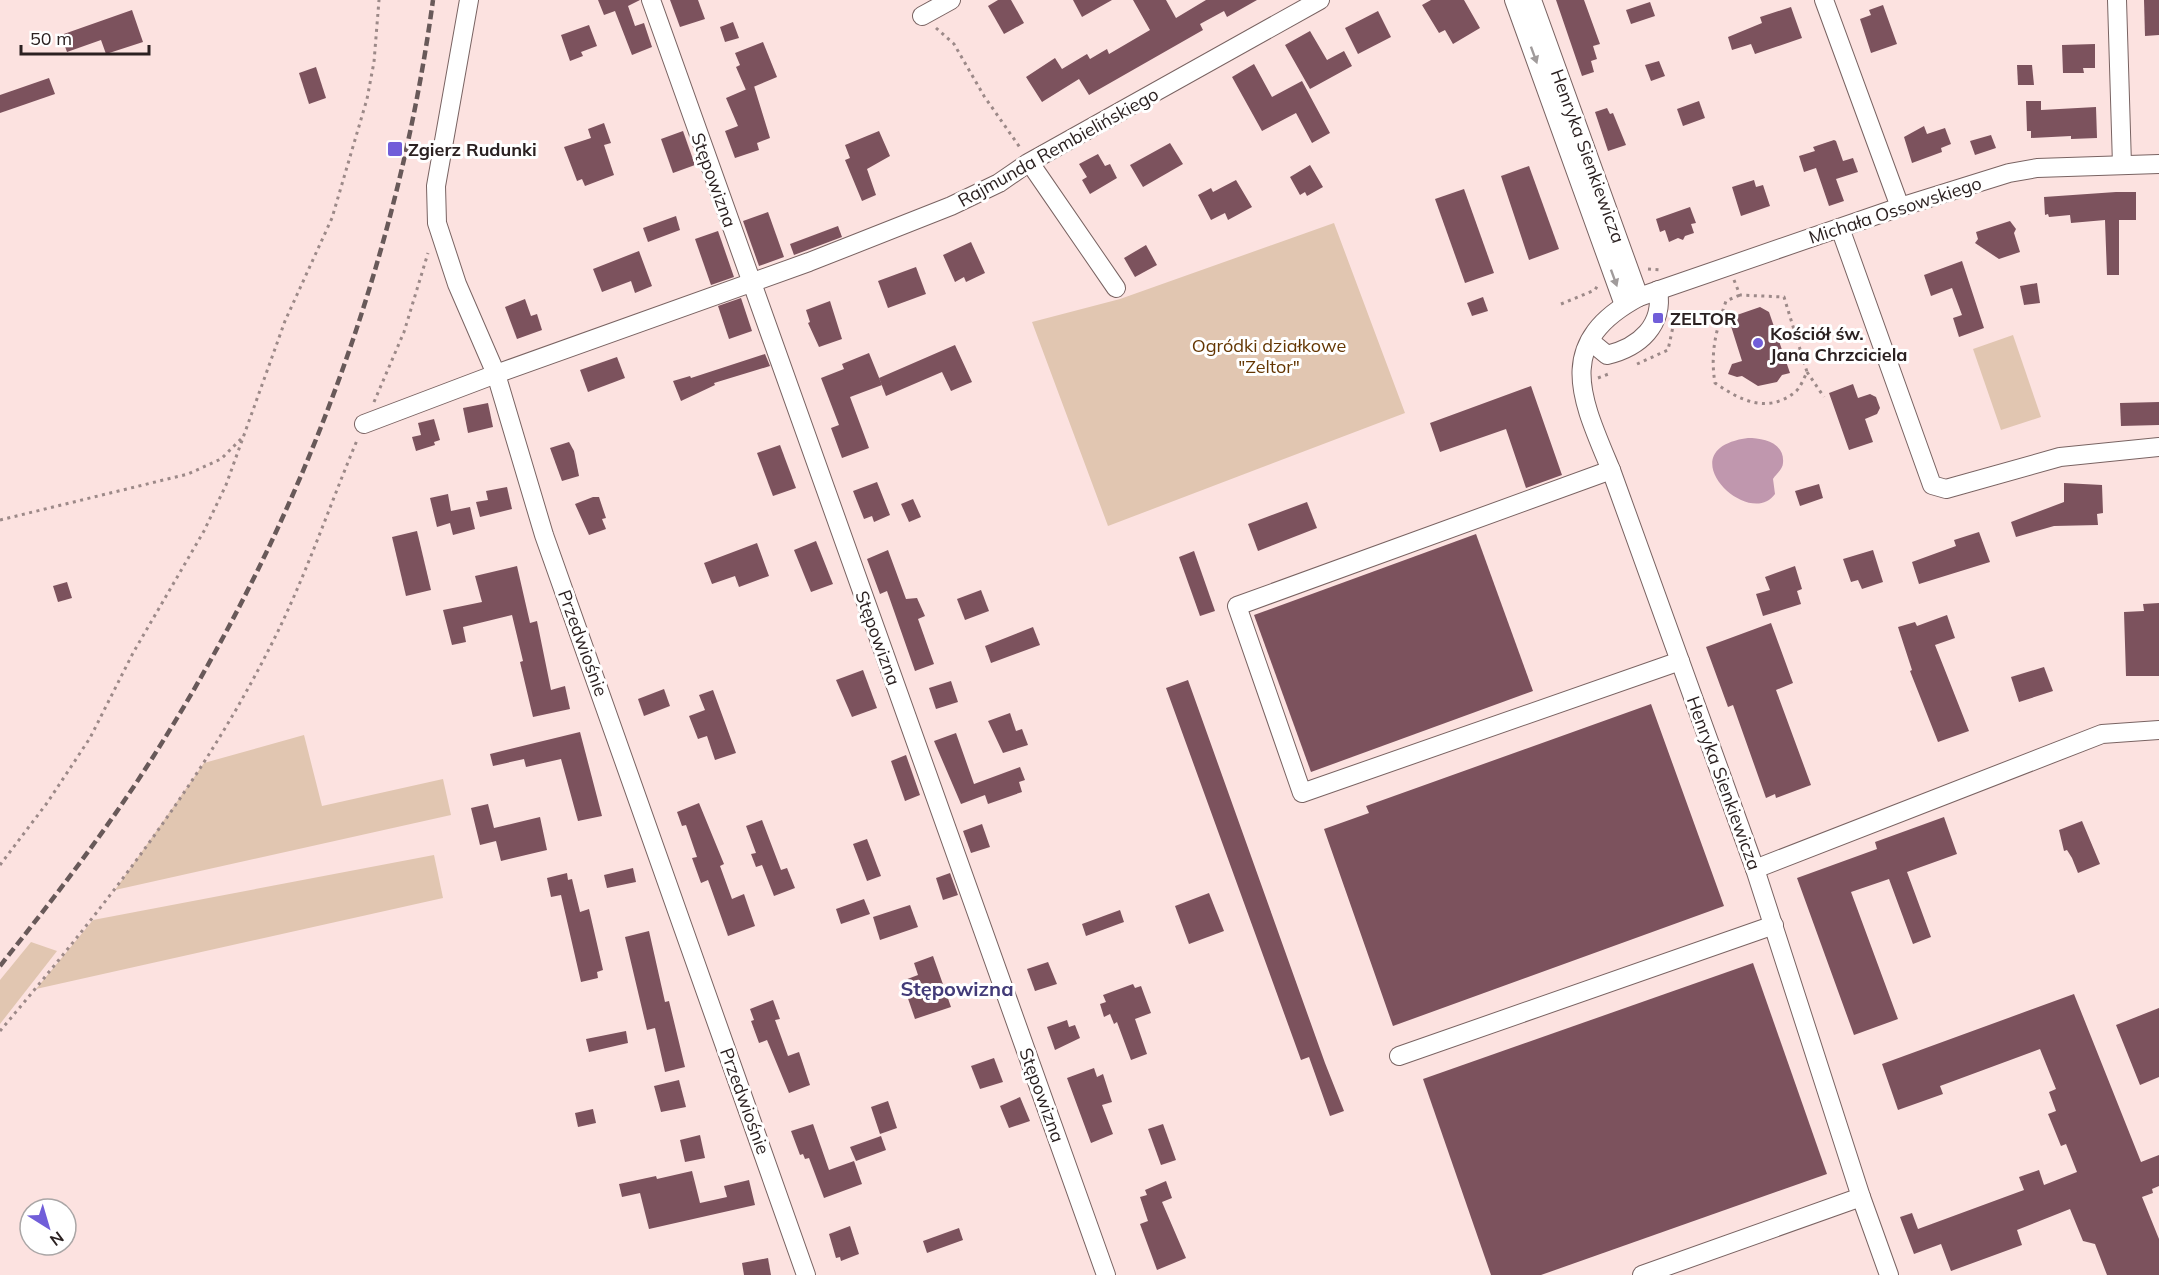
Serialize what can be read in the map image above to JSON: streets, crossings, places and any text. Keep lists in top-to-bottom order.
{
  "streets": {
    "street": [
      "Rajmunda Rembielińskiego",
      "Henryka Sienkiewicza",
      "Stępowizna",
      "Michała Ossowskiego",
      "Przedwiośnie"
    ]
  },
  "crossings": [
    ["Rajmunda Rembielińskiego", "Stępowizna"],
    ["Rajmunda Rembielińskiego", "Przedwiośnie"],
    ["Henryka Sienkiewicza", "Michała Ossowskiego"]
  ],
  "districts": ["Stępowizna"],
  "parks": ["Ogródki działkowe \"Zeltor\""],
  "places": {
    "transit": ["Zgierz Rudunki", "ZELTOR"],
    "other": ["Kościół św. Jana Chrzciciela"]
  },
  "scale_bar": "50 m",
  "north": "bottom right"
}
